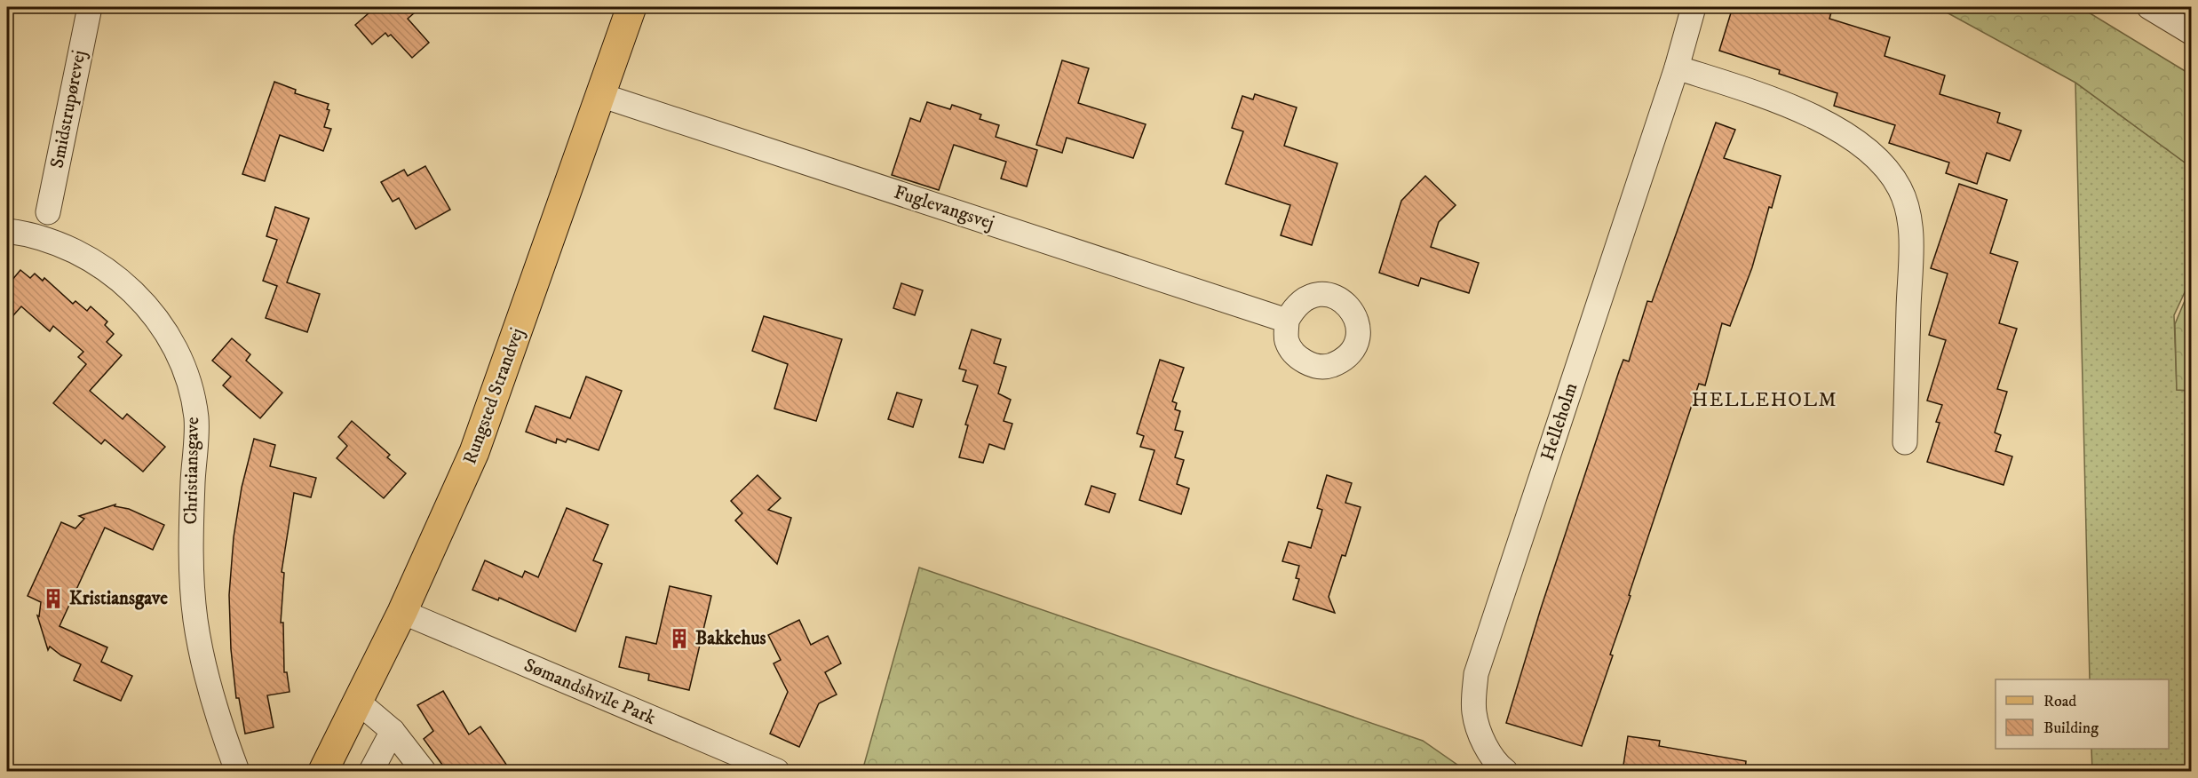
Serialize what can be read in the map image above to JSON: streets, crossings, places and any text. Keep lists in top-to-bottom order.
{
  "streets": {
    "main road": ["Rungsted Strandvej"],
    "street": [
      "Smidstrupørevej",
      "Fuglevangsvej",
      "Helleholm",
      "Christiansgave",
      "Sømandshvile Park"
    ]
  },
  "crossings": [
    ["Fuglevangsvej", "Rungsted Strandvej"],
    ["Rungsted Strandvej", "Sømandshvile Park"]
  ],
  "districts": ["HELLEHOLM"],
  "places": {
    "building": ["Kristiansgave", "Bakkehus"]
  },
  "legend": ["Road", "Building"]
}
